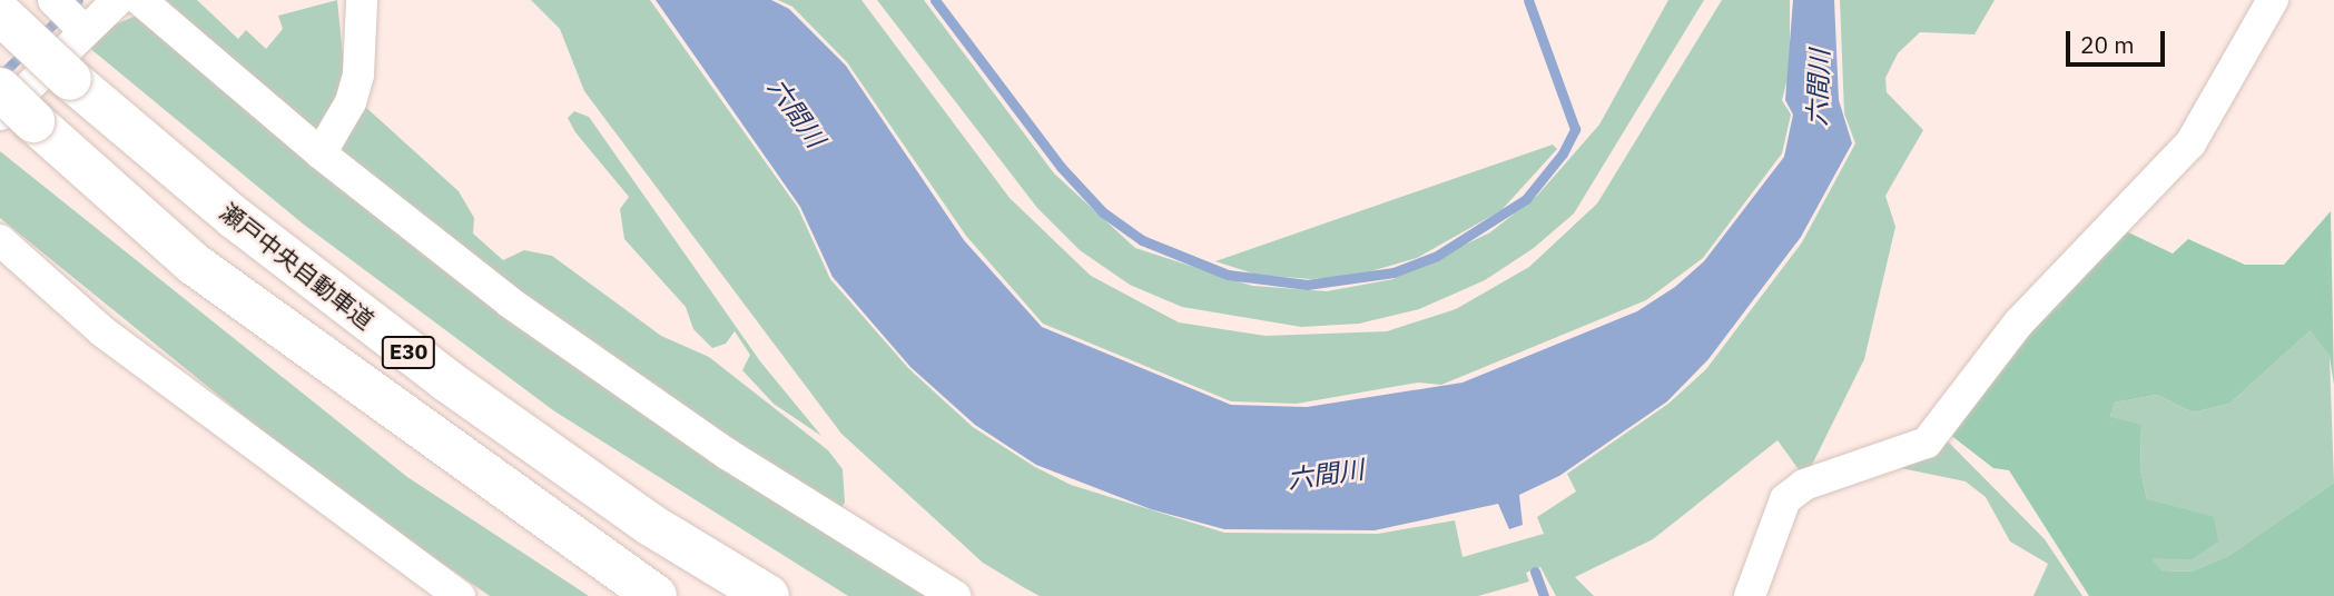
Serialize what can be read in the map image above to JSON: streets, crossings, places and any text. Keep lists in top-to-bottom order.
{
  "streets": {
    "highway": ["瀬戸中央自動車道", "E30"]
  },
  "water": ["六間川"],
  "scale_bar": "20 m"
}
